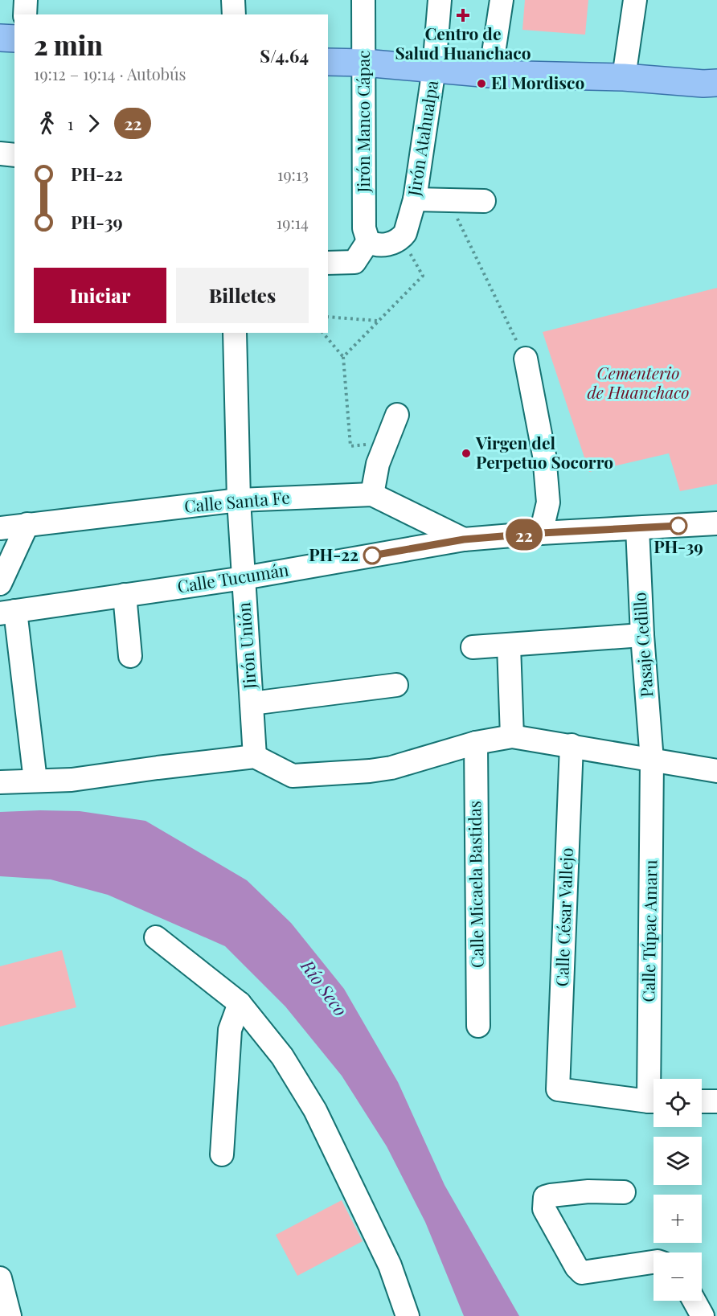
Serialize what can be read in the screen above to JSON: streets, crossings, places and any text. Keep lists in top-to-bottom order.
{
  "streets": {
    "street": [
      "Jirón Manco Cápac",
      "Jirón Atahualpa",
      "Calle Santa Fe",
      "Calle Tucumán",
      "Pasaje Cedillo",
      "Jirón Unión",
      "Calle Micaela Bastidas",
      "Calle César Vallejo",
      "Calle Túpac Amaru"
    ]
  },
  "crossings": [
    ["Calle Santa Fe", "Calle Tucumán"],
    ["Calle Santa Fe", "Jirón Unión"],
    ["Calle Tucumán", "Pasaje Cedillo"],
    ["Calle Tucumán", "Jirón Unión"],
    ["Pasaje Cedillo", "Calle Túpac Amaru"]
  ],
  "water": ["Río Seco"],
  "parks": ["Cementerio de Huanchaco"],
  "places": {
    "health": ["Centro de Salud Huanchaco"],
    "other": [
      "El Mordisco",
      "Virgen del Perpetuo Socorro",
      "PH-39",
      "PH-22"
    ]
  },
  "lines": ["bus line 22"],
  "page": {
    "on_map": "22",
    "heading": ["2 min", "19:12 – 19:14 · Autobús", "S/4.64"],
    "legs": ["1", "22"],
    "list": [
      {
        "name": "PH-22",
        "value": "19:13"
      },
      {
        "name": "PH-39",
        "value": "19:14"
      }
    ],
    "buttons": ["Iniciar", "Billetes"],
    "map_buttons": ["+", "−"]
  }
}
